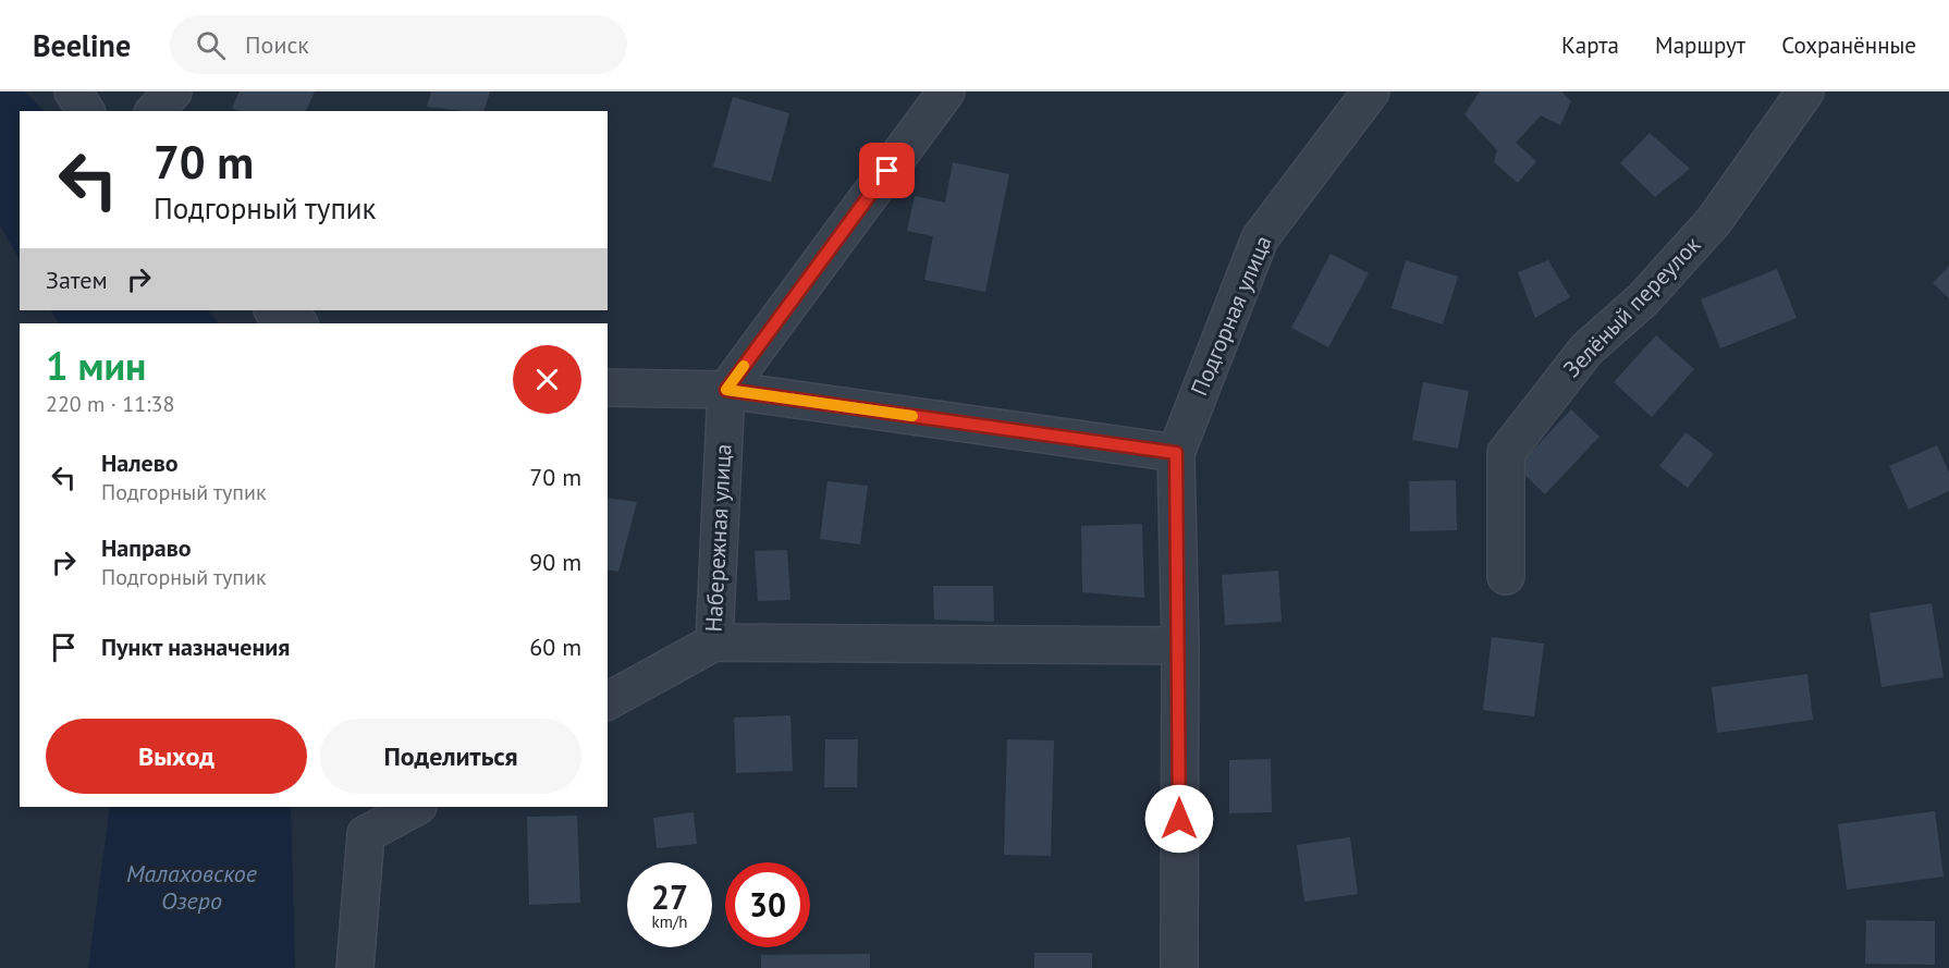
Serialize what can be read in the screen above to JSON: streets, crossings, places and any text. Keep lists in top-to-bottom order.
{
  "streets": {
    "street": ["Зелёный переулок", "Подгорная улица", "Набережная улица"]
  },
  "water": ["Малаховское Озеро"],
  "page": {
    "header": "Beeline",
    "search": "Поиск",
    "nav": ["Карта", "Маршрут", "Сохранённые"],
    "turn": ["70 m", "Подгорный тупик"],
    "then": "Затем",
    "heading": ["1 мин", "220 m · 11:38"],
    "list": [
      {
        "name": "Налево",
        "note": "Подгорный тупик",
        "value": "70 m"
      },
      {
        "name": "Направо",
        "note": "Подгорный тупик",
        "value": "90 m"
      },
      {
        "name": "Пункт назначения",
        "value": "60 m"
      }
    ],
    "buttons": ["Выход", "Поделиться"],
    "speed": "27 km/h",
    "limit": "30"
  }
}
